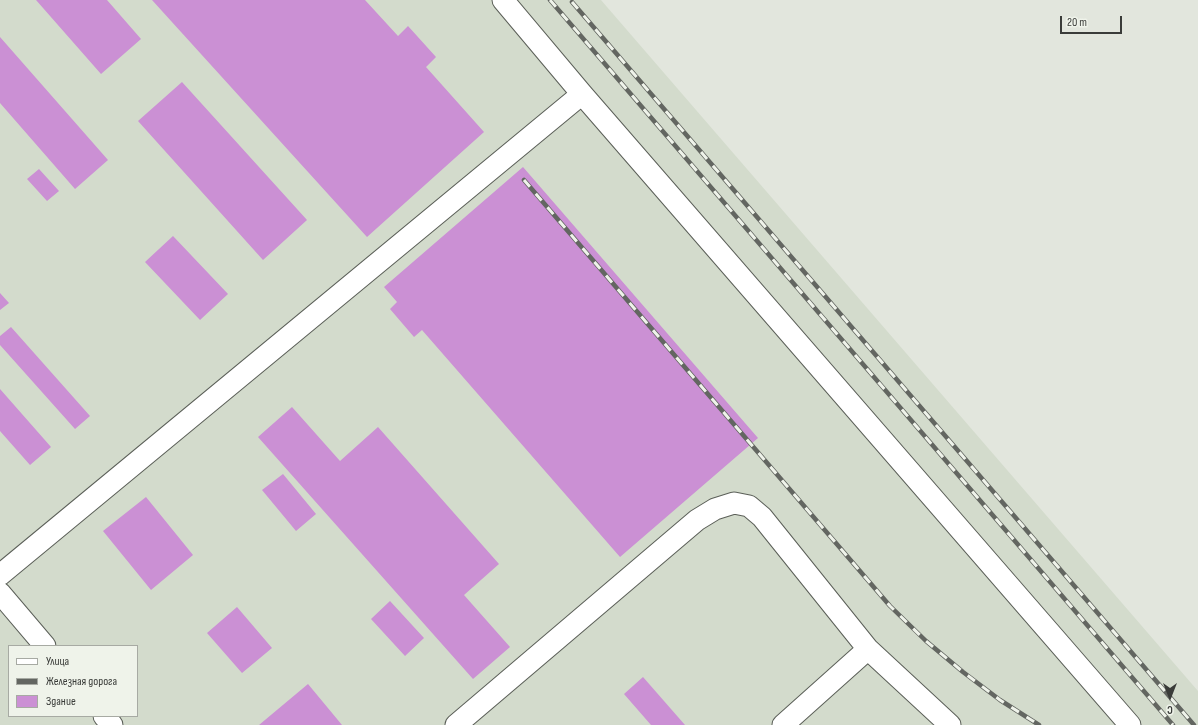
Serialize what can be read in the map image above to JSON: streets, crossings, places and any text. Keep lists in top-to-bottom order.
{
  "legend": ["Улица", "Железная дорога", "Здание"],
  "scale_bar": "20 m",
  "north": "bottom"
}
